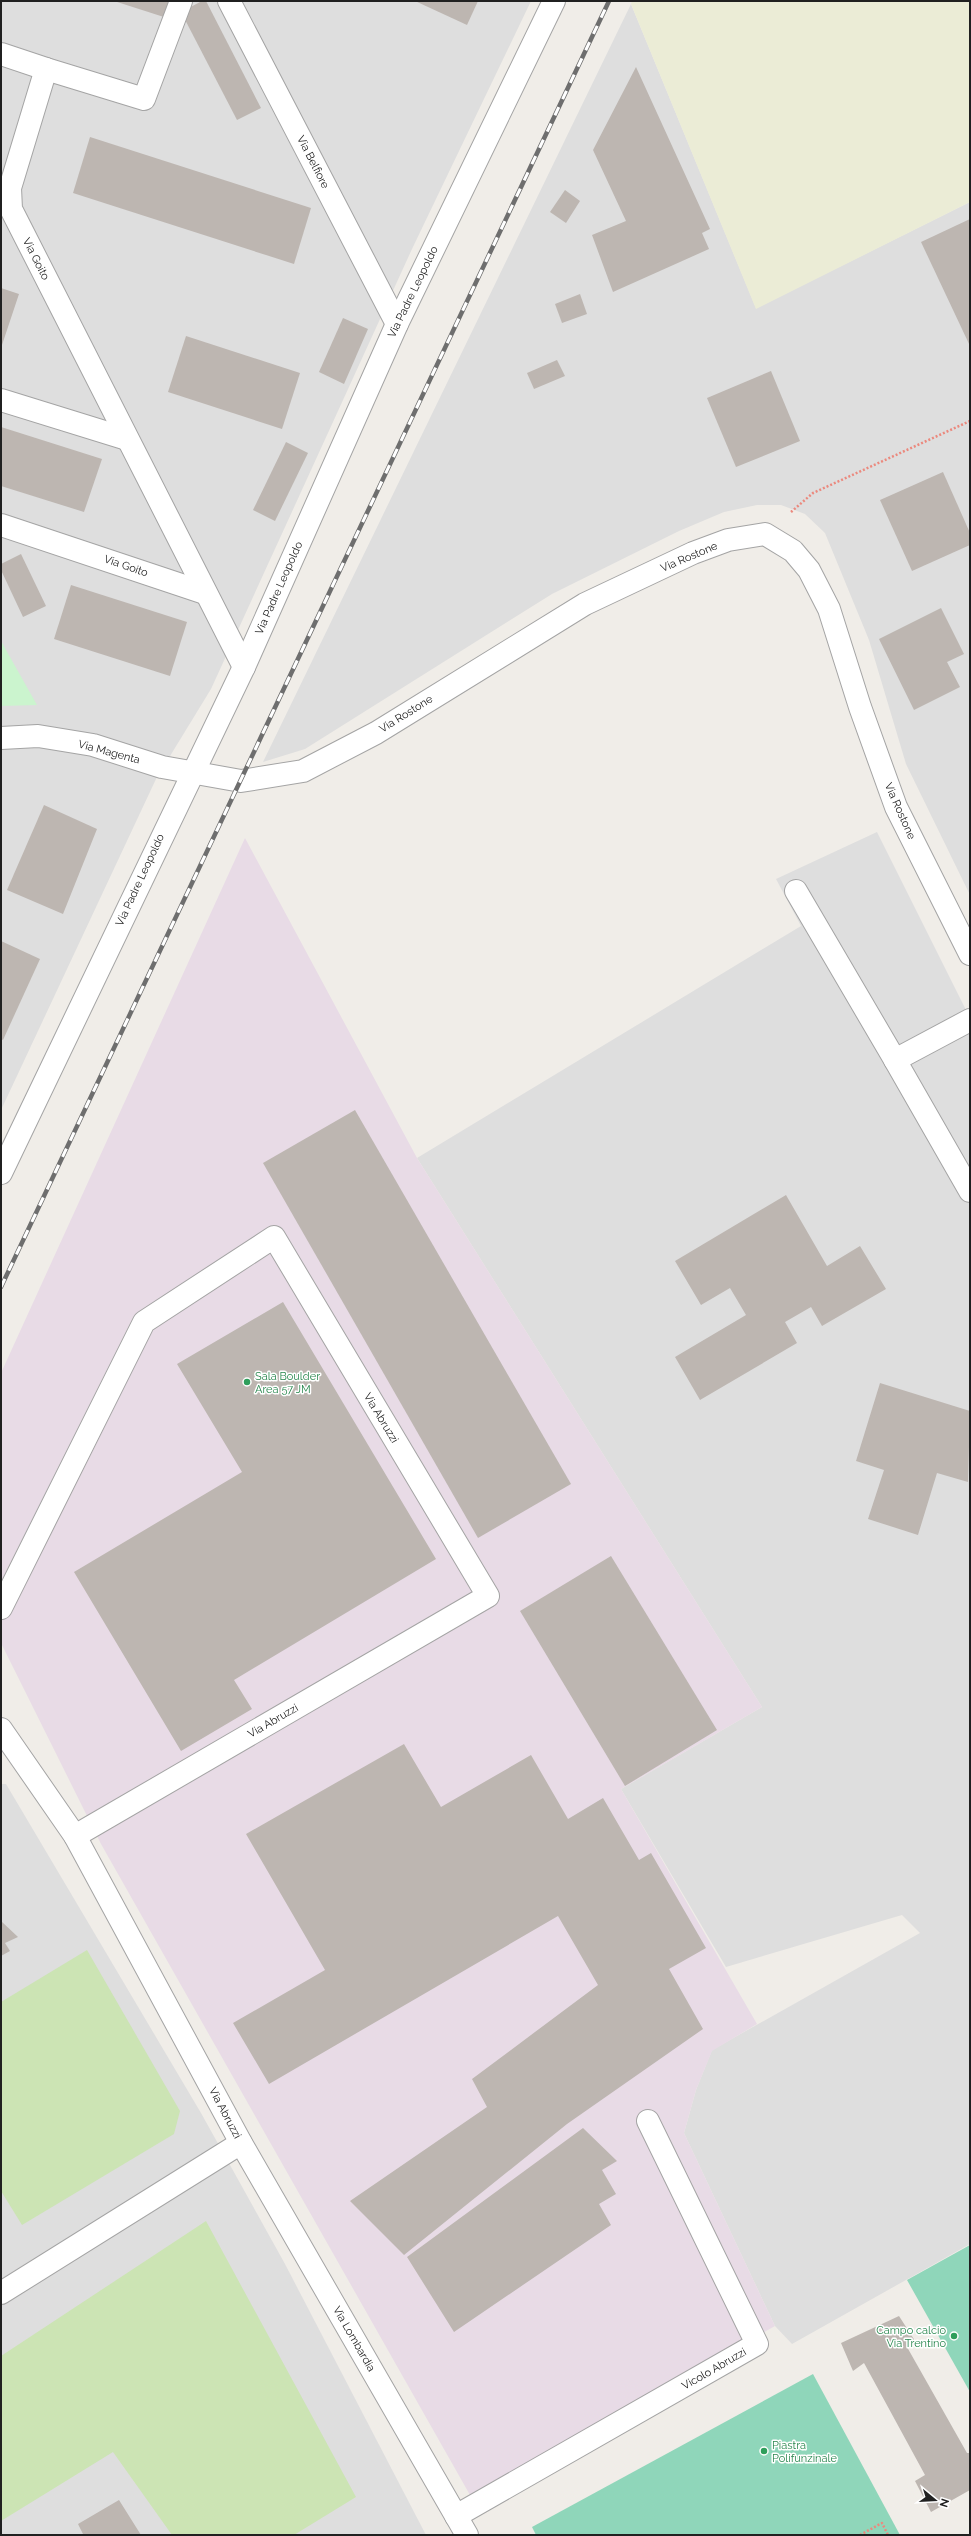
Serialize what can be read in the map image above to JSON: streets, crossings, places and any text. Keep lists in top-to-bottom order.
{
  "streets": {
    "street": [
      "Via Belfiore",
      "Via Goito",
      "Via Padre Leopoldo",
      "Via Rostone",
      "Via Magenta",
      "Via Abruzzi",
      "Via Lombardia",
      "Vicolo Abruzzi"
    ]
  },
  "crossings": [
    ["Via Belfiore", "Via Padre Leopoldo"],
    ["Via Goito", "Via Padre Leopoldo"],
    ["Via Padre Leopoldo", "Via Rostone"],
    ["Via Padre Leopoldo", "Via Magenta"],
    ["Via Rostone", "Via Magenta"],
    ["Via Abruzzi", "Via Lombardia"],
    ["Via Lombardia", "Vicolo Abruzzi"]
  ],
  "places": ["Sala Boulder Area 57 JM", "Campo calcio Via Trentino", "Piastra Polifunzinale"],
  "north": "right"
}
